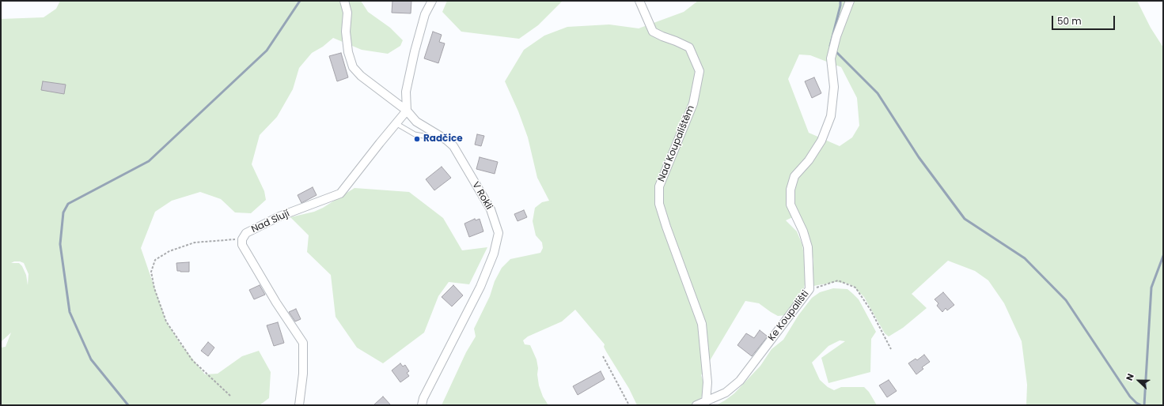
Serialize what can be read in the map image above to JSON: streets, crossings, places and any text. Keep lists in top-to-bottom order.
{
  "streets": {
    "street": [
      "Nad Koupalištěm",
      "V Rokli",
      "Nad Slují",
      "Ke Koupališti"
    ]
  },
  "crossings": [
    ["Nad Koupalištěm", "Ke Koupališti"],
    ["V Rokli", "Nad Slují"]
  ],
  "places": ["Radčice"],
  "scale_bar": "50 m",
  "north": "left"
}
